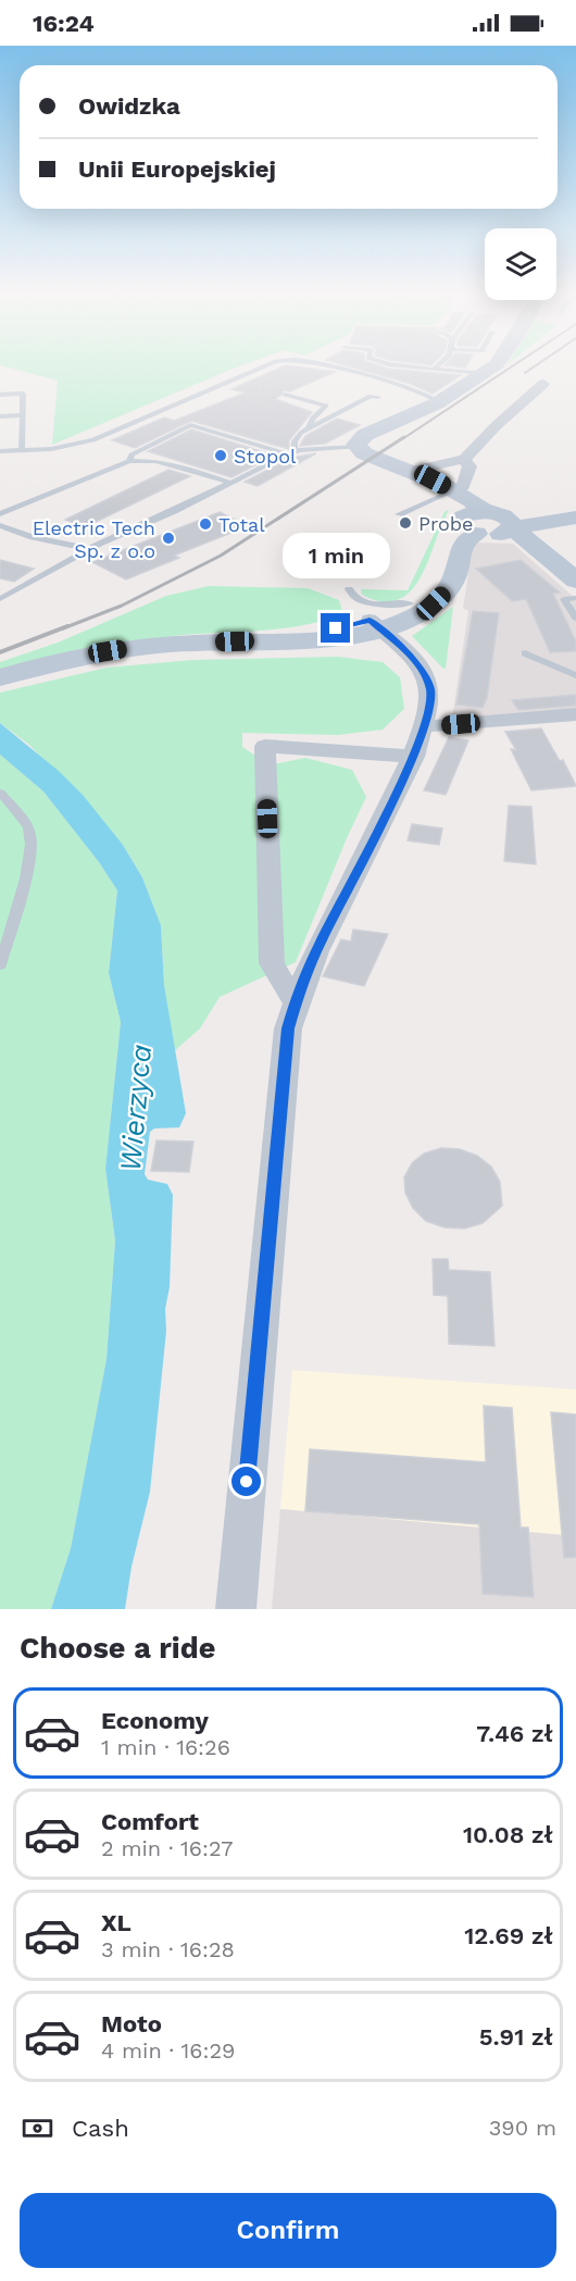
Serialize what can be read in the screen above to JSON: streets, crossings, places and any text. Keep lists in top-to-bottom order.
{
  "water": ["Wierzyca"],
  "places": [
    "Stopol",
    "Probe",
    "Total",
    "Electric Tech Sp. z o.o"
  ],
  "page": {
    "status": "16:24",
    "banner": ["Owidzka", "Unii Europejskiej"],
    "bubble": "1 min",
    "heading": "Choose a ride",
    "list": [
      {
        "name": "Economy",
        "note": "1 min · 16:26",
        "value": "7.46 zł"
      },
      {
        "name": "Comfort",
        "note": "2 min · 16:27",
        "value": "10.08 zł"
      },
      {
        "name": "XL",
        "note": "3 min · 16:28",
        "value": "12.69 zł"
      },
      {
        "name": "Moto",
        "note": "4 min · 16:29",
        "value": "5.91 zł"
      }
    ],
    "pay": ["Cash", "390 m"],
    "buttons": "Confirm"
  }
}
